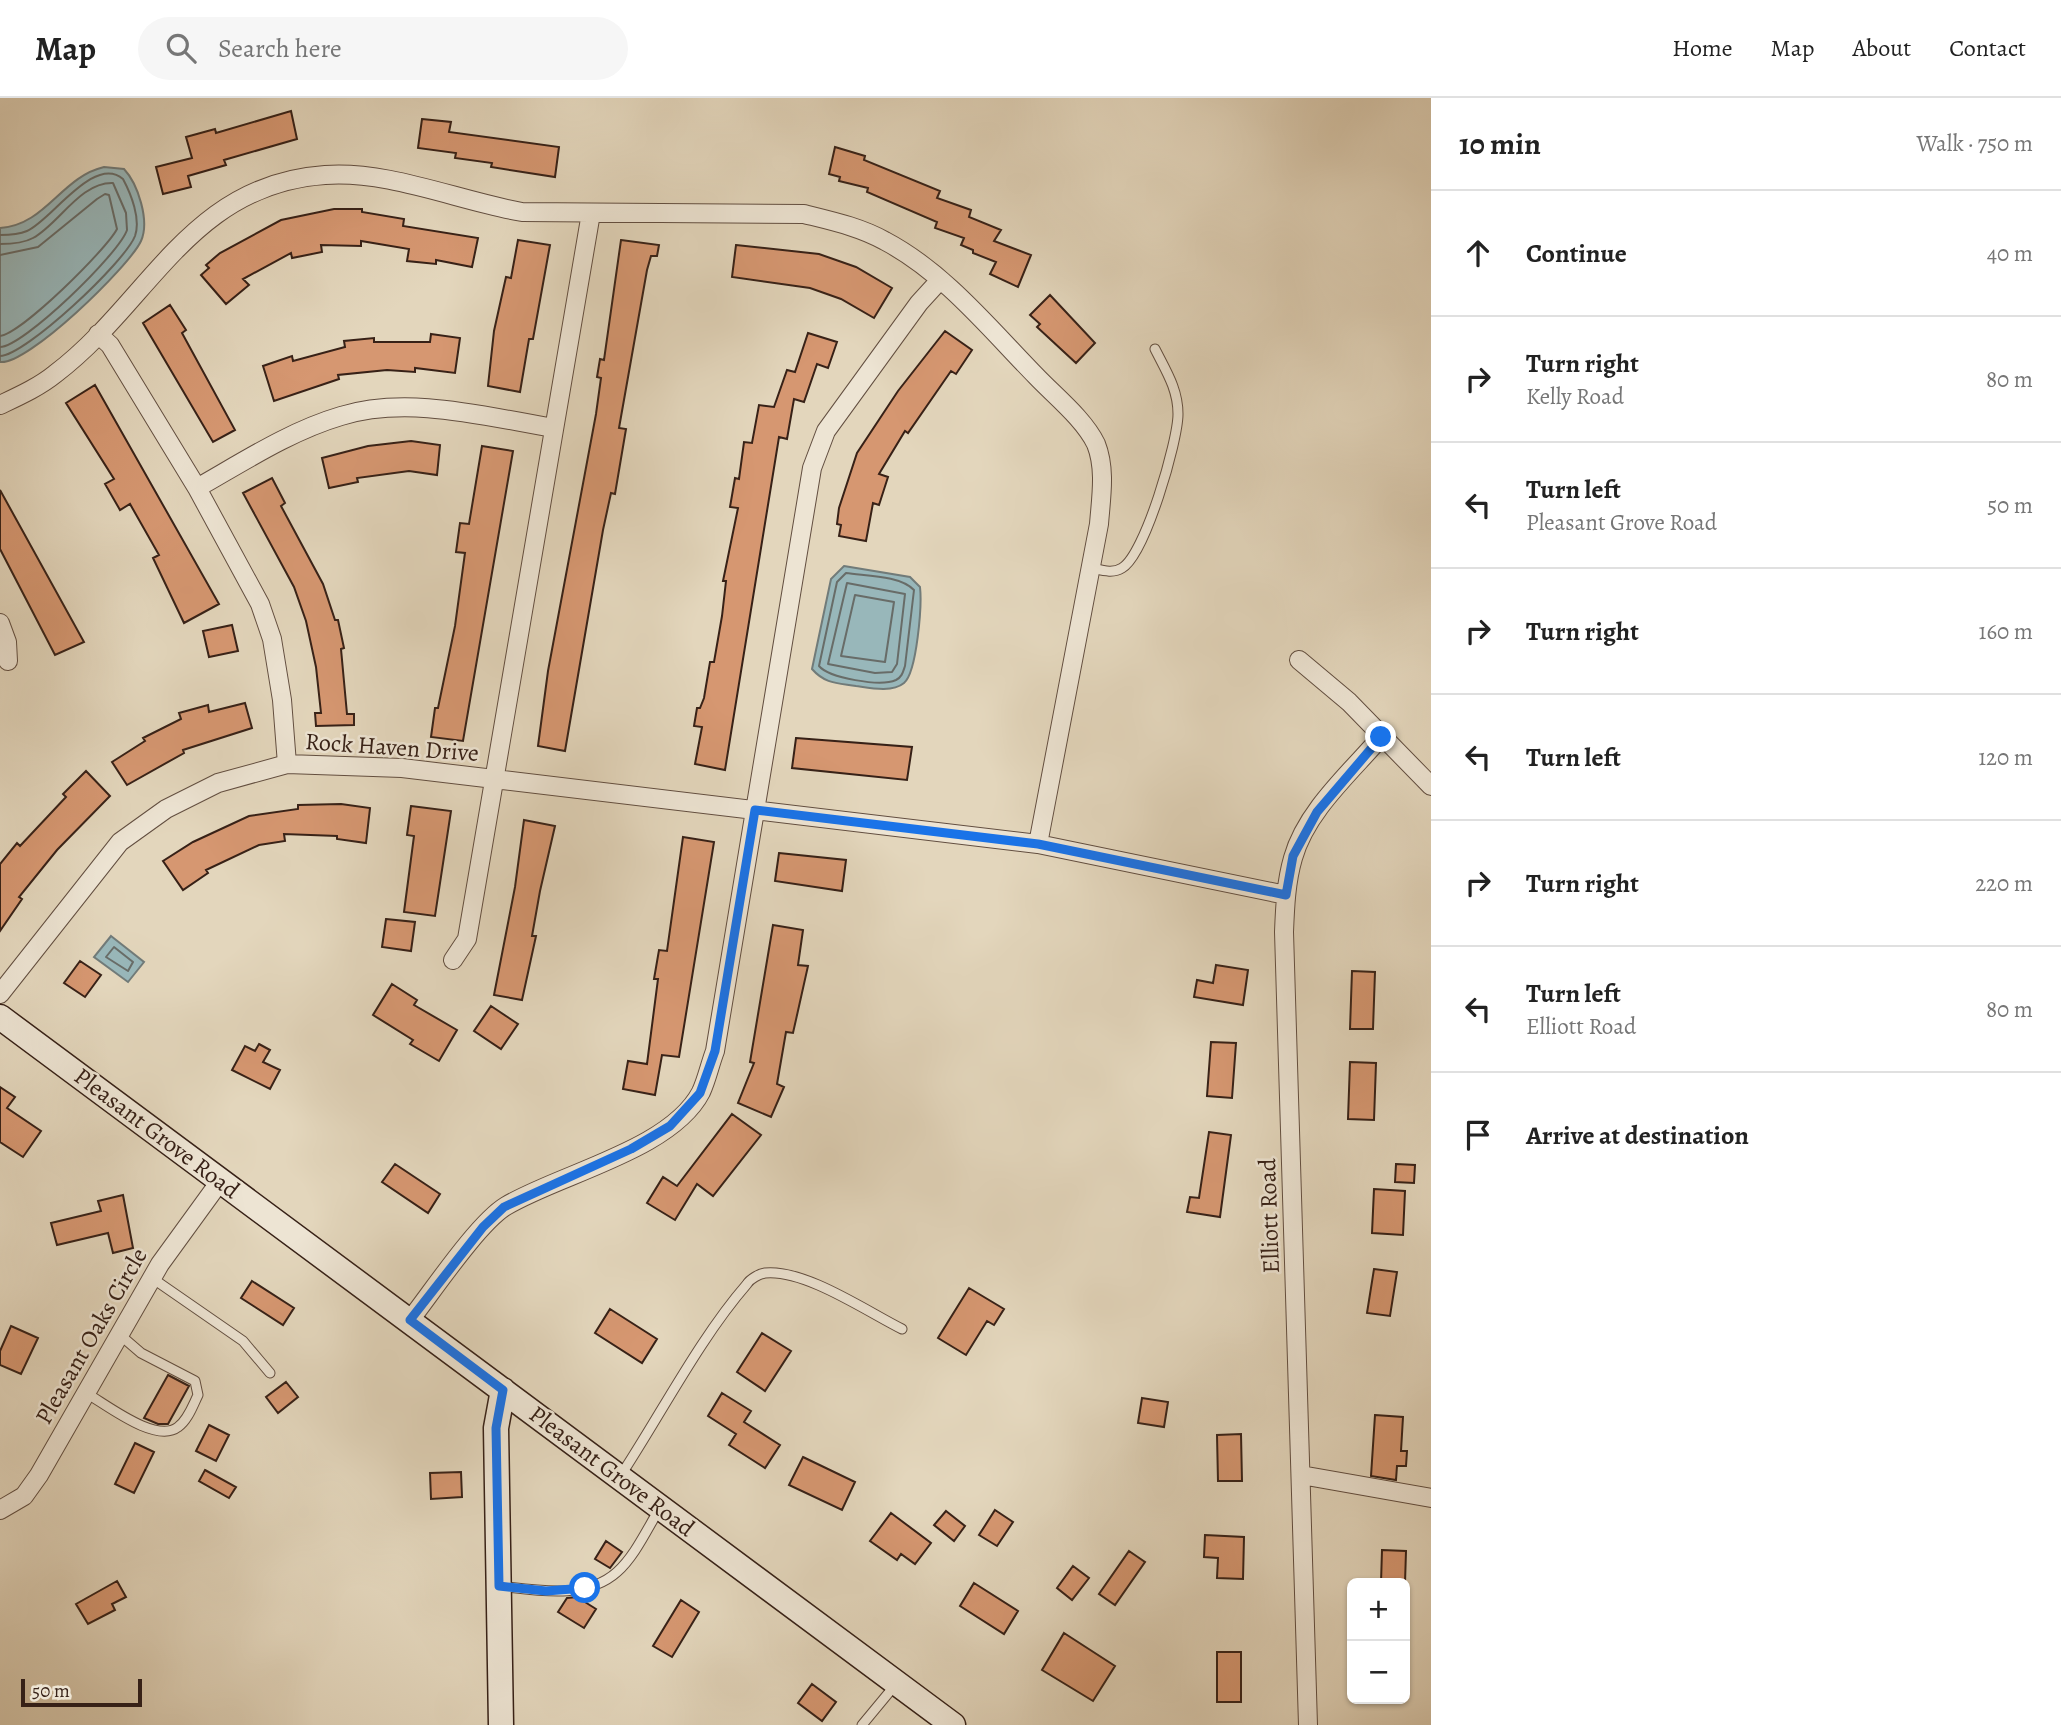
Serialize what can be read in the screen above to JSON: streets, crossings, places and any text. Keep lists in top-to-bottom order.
{
  "streets": {
    "street": [
      "Rock Haven Drive",
      "Pleasant Grove Road",
      "Elliott Road",
      "Pleasant Oaks Circle"
    ]
  },
  "crossings": [
    ["Rock Haven Drive", "Elliott Road"],
    ["Pleasant Grove Road", "Pleasant Oaks Circle"]
  ],
  "scale_bar": "50 m",
  "page": {
    "header": "Map",
    "search": "Search here",
    "nav": [
      "Home",
      "Map",
      "About",
      "Contact"
    ],
    "heading": ["10 min", "Walk · 750 m"],
    "list": [
      ["Continue", "40 m"],
      ["Turn right", "Kelly Road", "80 m"],
      ["Turn left", "Pleasant Grove Road", "50 m"],
      ["Turn right", "160 m"],
      ["Turn left", "120 m"],
      ["Turn right", "220 m"],
      ["Turn left", "Elliott Road", "80 m"],
      "Arrive at destination"
    ],
    "map_buttons": ["+", "−"],
    "scale": "50 m"
  }
}
